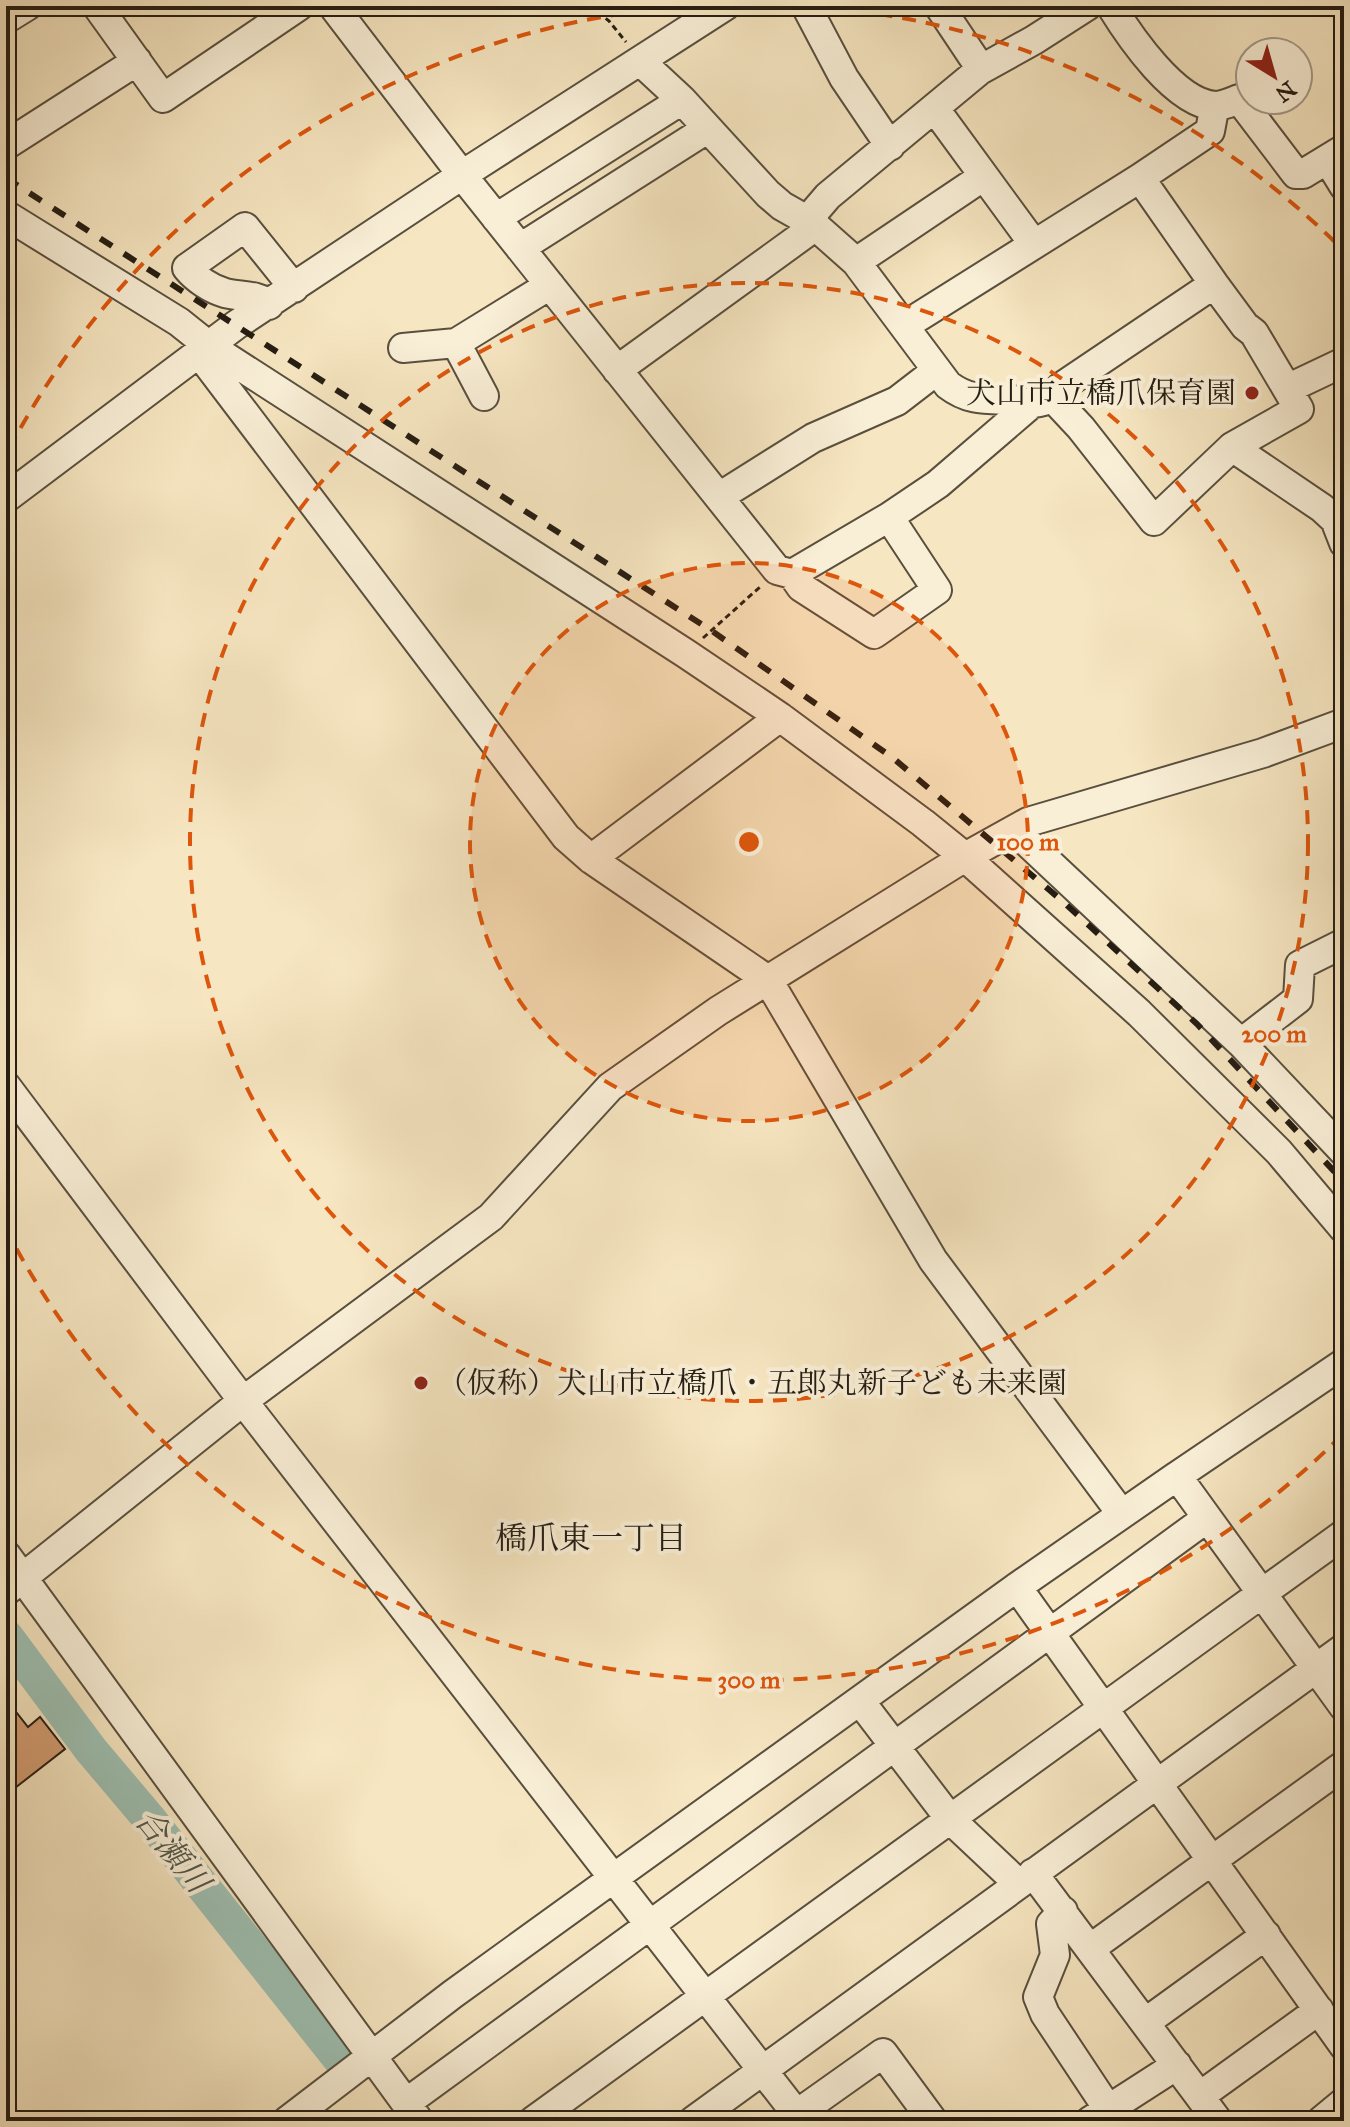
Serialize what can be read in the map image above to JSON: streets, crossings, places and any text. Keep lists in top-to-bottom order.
{
  "districts": ["橋爪東一丁目"],
  "water": ["合瀬川"],
  "places": ["犬山市立橋爪保育園", "（仮称）犬山市立橋爪・五郎丸新子ども未来園"],
  "north": "bottom right",
  "rings": ["100 m", "200 m", "300 m"]
}
